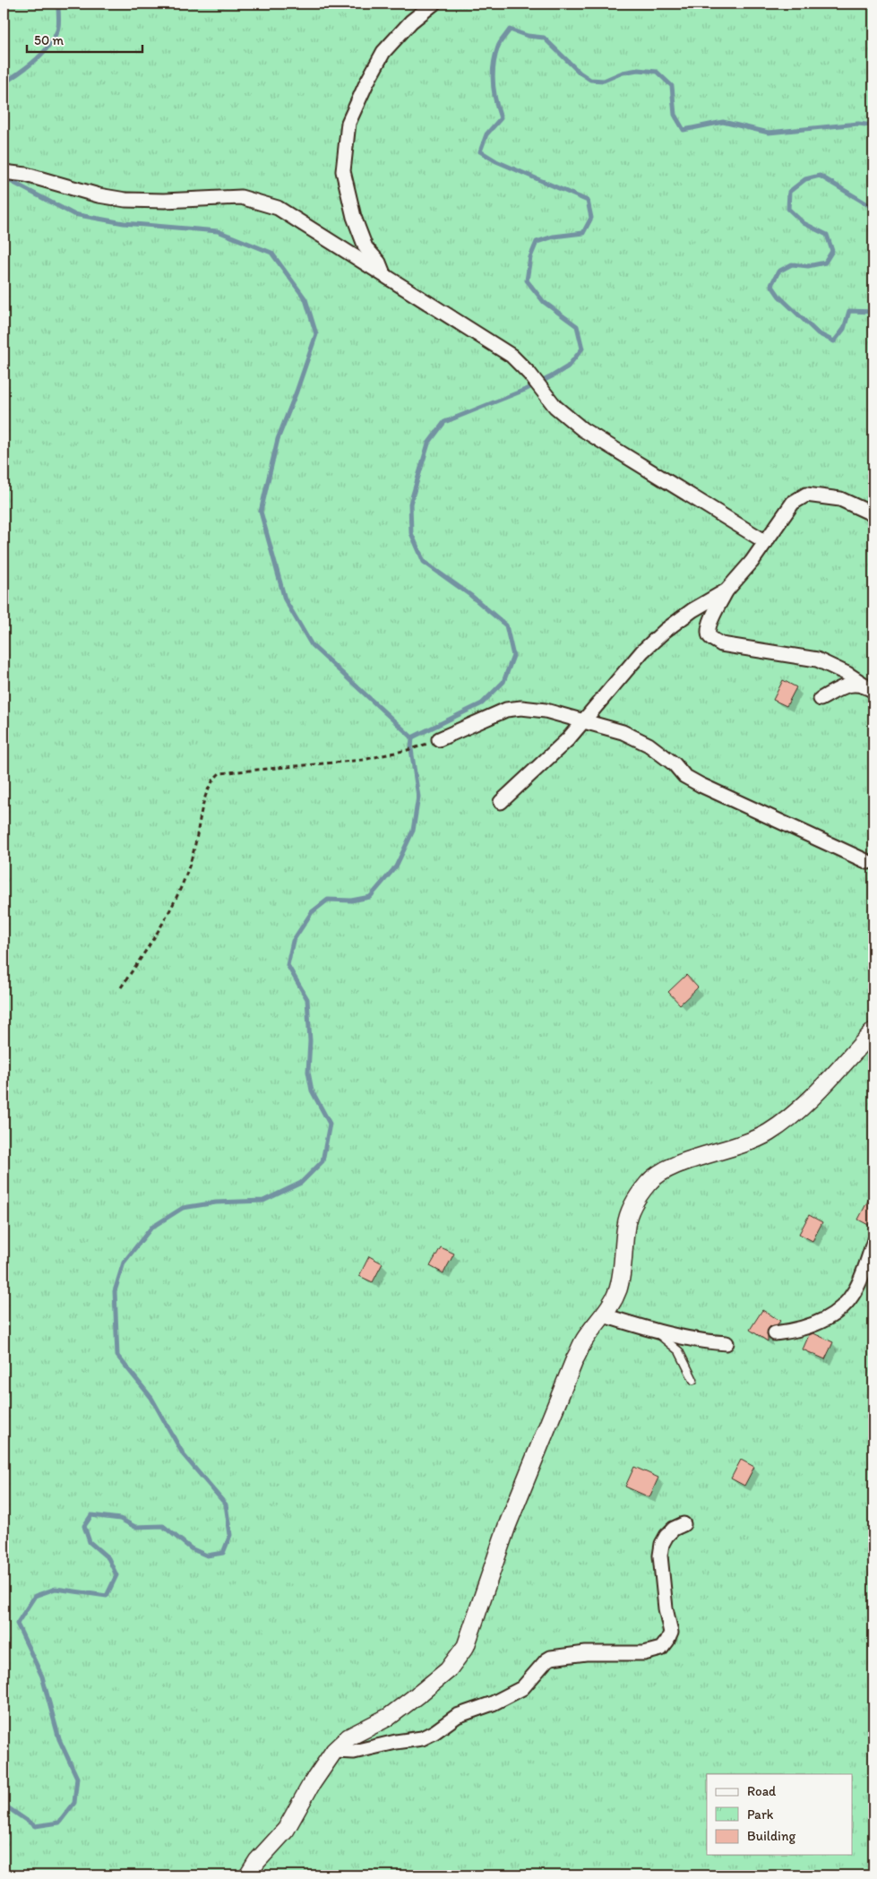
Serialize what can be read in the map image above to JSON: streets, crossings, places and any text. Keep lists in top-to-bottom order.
{
  "legend": ["Road", "Park", "Building"],
  "scale_bar": "50 m"
}
